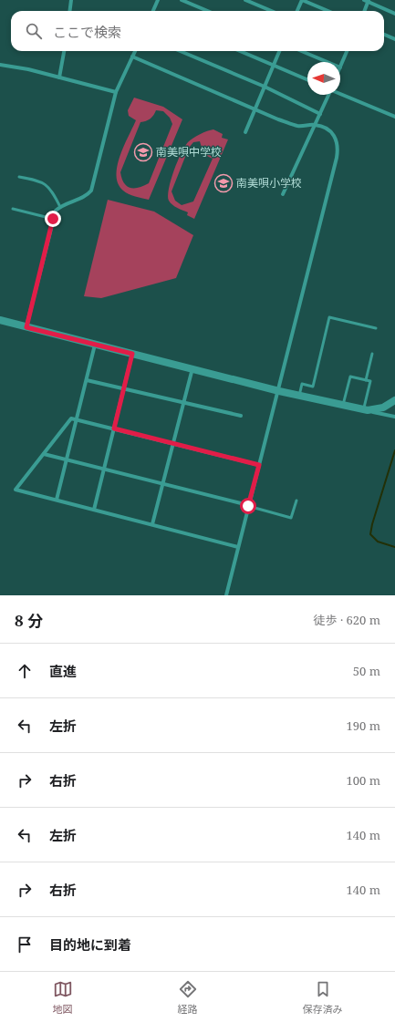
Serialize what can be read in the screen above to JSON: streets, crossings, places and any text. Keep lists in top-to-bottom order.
{
  "places": {
    "school or university": ["南美唄中学校", "南美唄小学校"]
  },
  "north": "left",
  "page": {
    "search": "ここで検索",
    "heading": ["8 分", "徒歩 · 620 m"],
    "list": [
      ["直進", "50 m"],
      ["左折", "190 m"],
      ["右折", "100 m"],
      ["左折", "140 m"],
      ["右折", "140 m"],
      "目的地に到着"
    ],
    "nav": ["地図", "経路", "保存済み"]
  }
}
